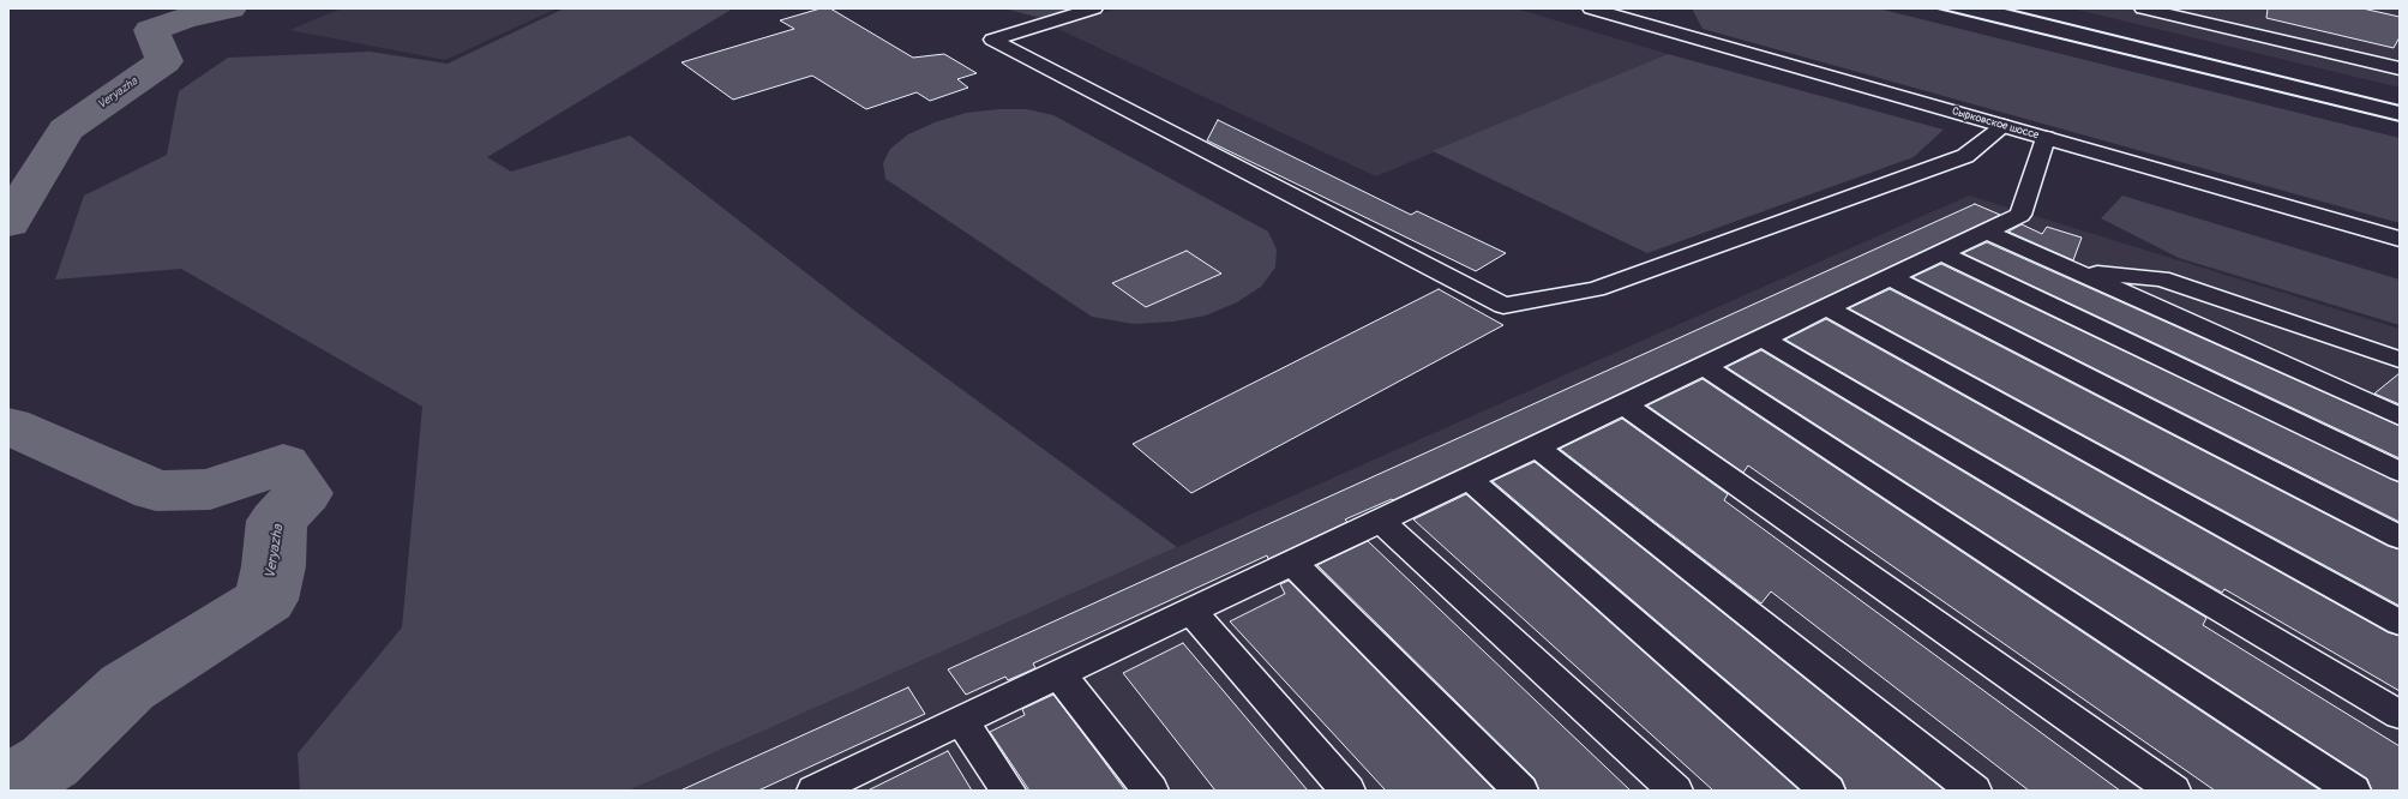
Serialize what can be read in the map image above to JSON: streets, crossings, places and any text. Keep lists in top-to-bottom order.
{
  "streets": {
    "main road": ["Сырковское шоссе"]
  },
  "water": ["Veryazha"]
}
